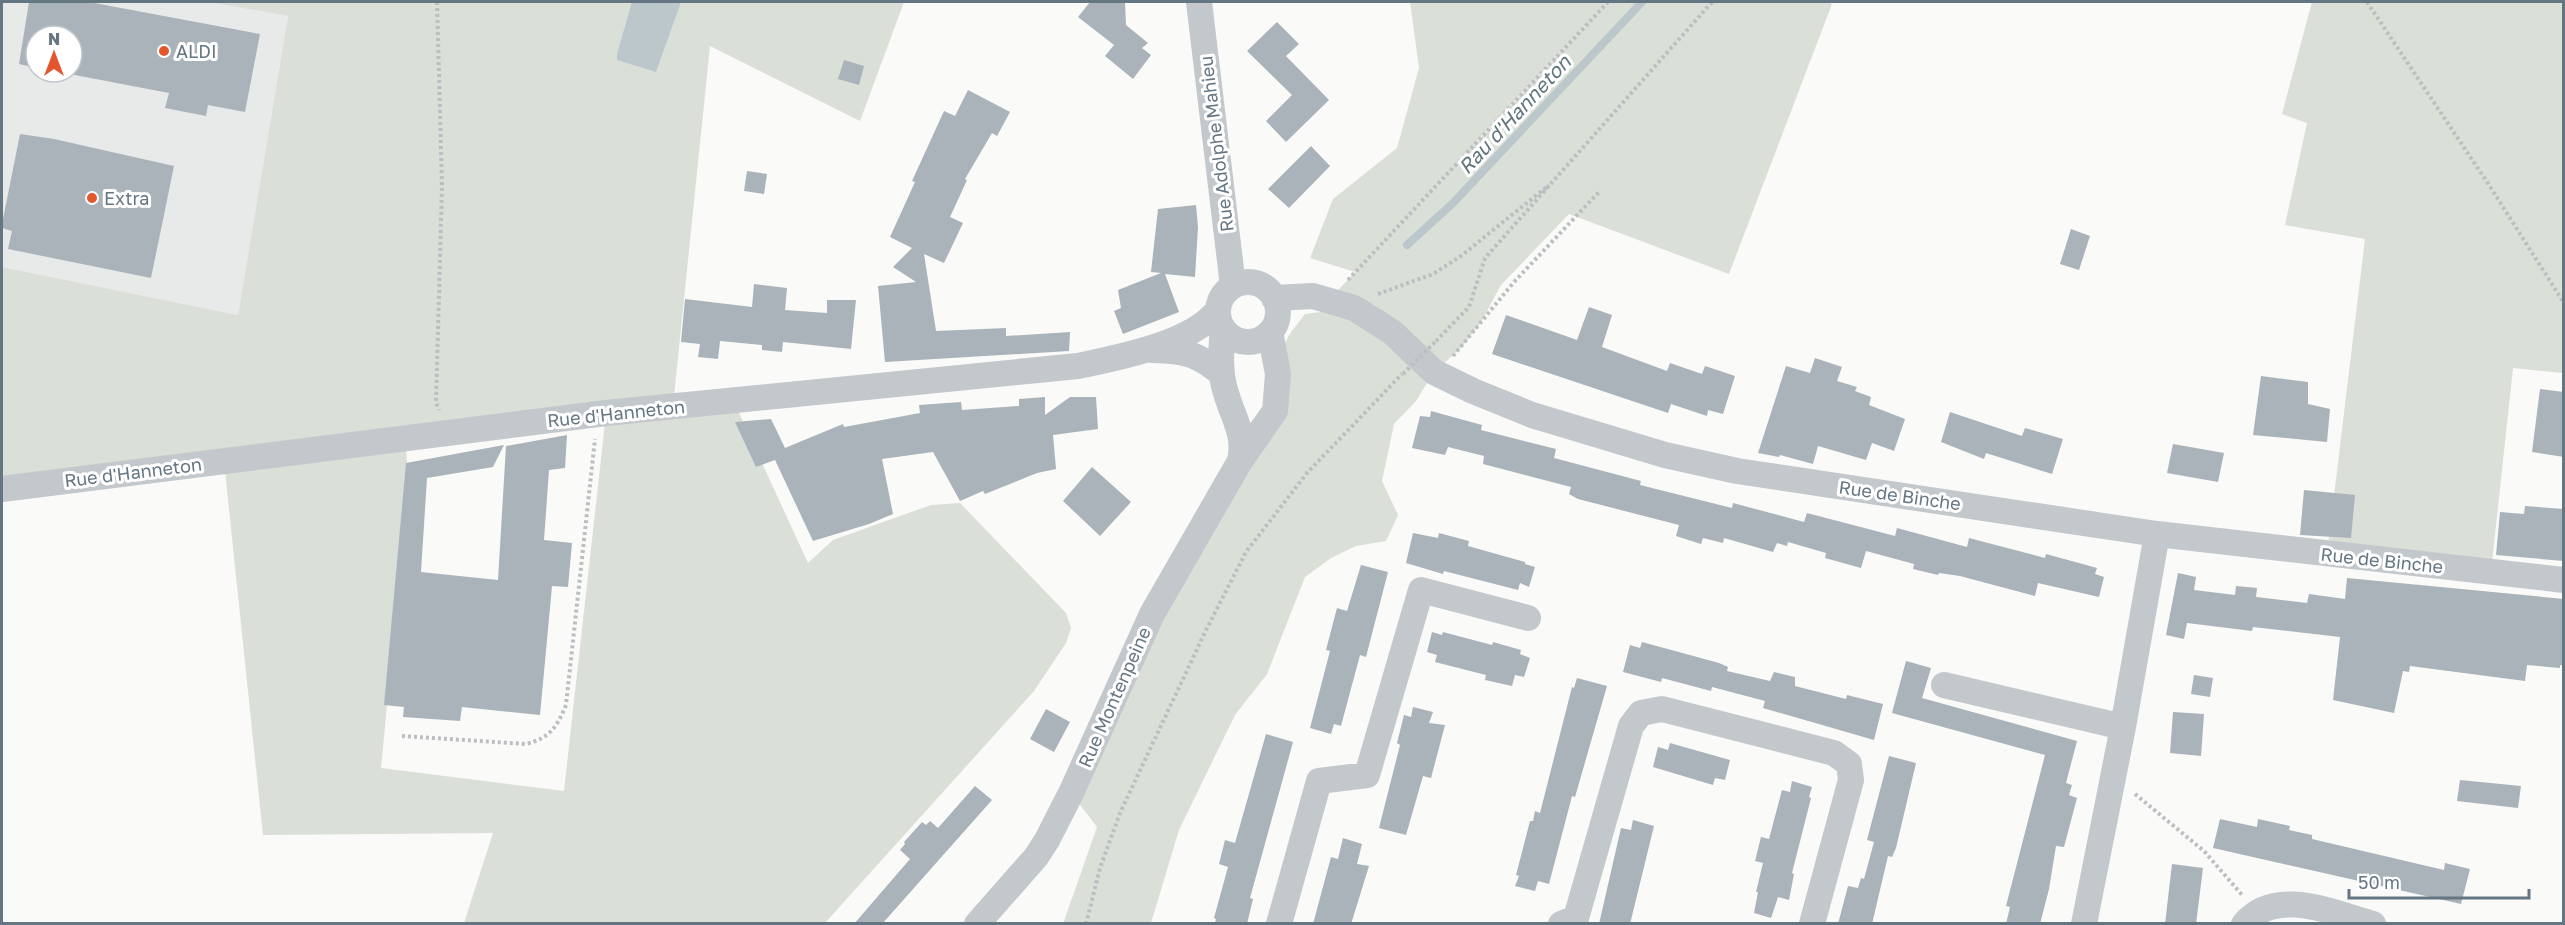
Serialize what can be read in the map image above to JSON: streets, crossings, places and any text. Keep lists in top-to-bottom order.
{
  "streets": {
    "street": [
      "Rue Adolphe Mahieu",
      "Rue d'Hanneton",
      "Rue de Binche",
      "Rue Montenpeine"
    ]
  },
  "crossings": [
    ["Rue Adolphe Mahieu", "Rue d'Hanneton"],
    ["Rue Adolphe Mahieu", "Rue de Binche"],
    ["Rue Adolphe Mahieu", "Rue Montenpeine"],
    ["Rue d'Hanneton", "Rue de Binche"],
    ["Rue d'Hanneton", "Rue Montenpeine"],
    ["Rue de Binche", "Rue Montenpeine"]
  ],
  "water": ["Rau d'Hanneton"],
  "places": ["ALDI", "Extra"],
  "scale_bar": "50 m",
  "north": "top"
}
